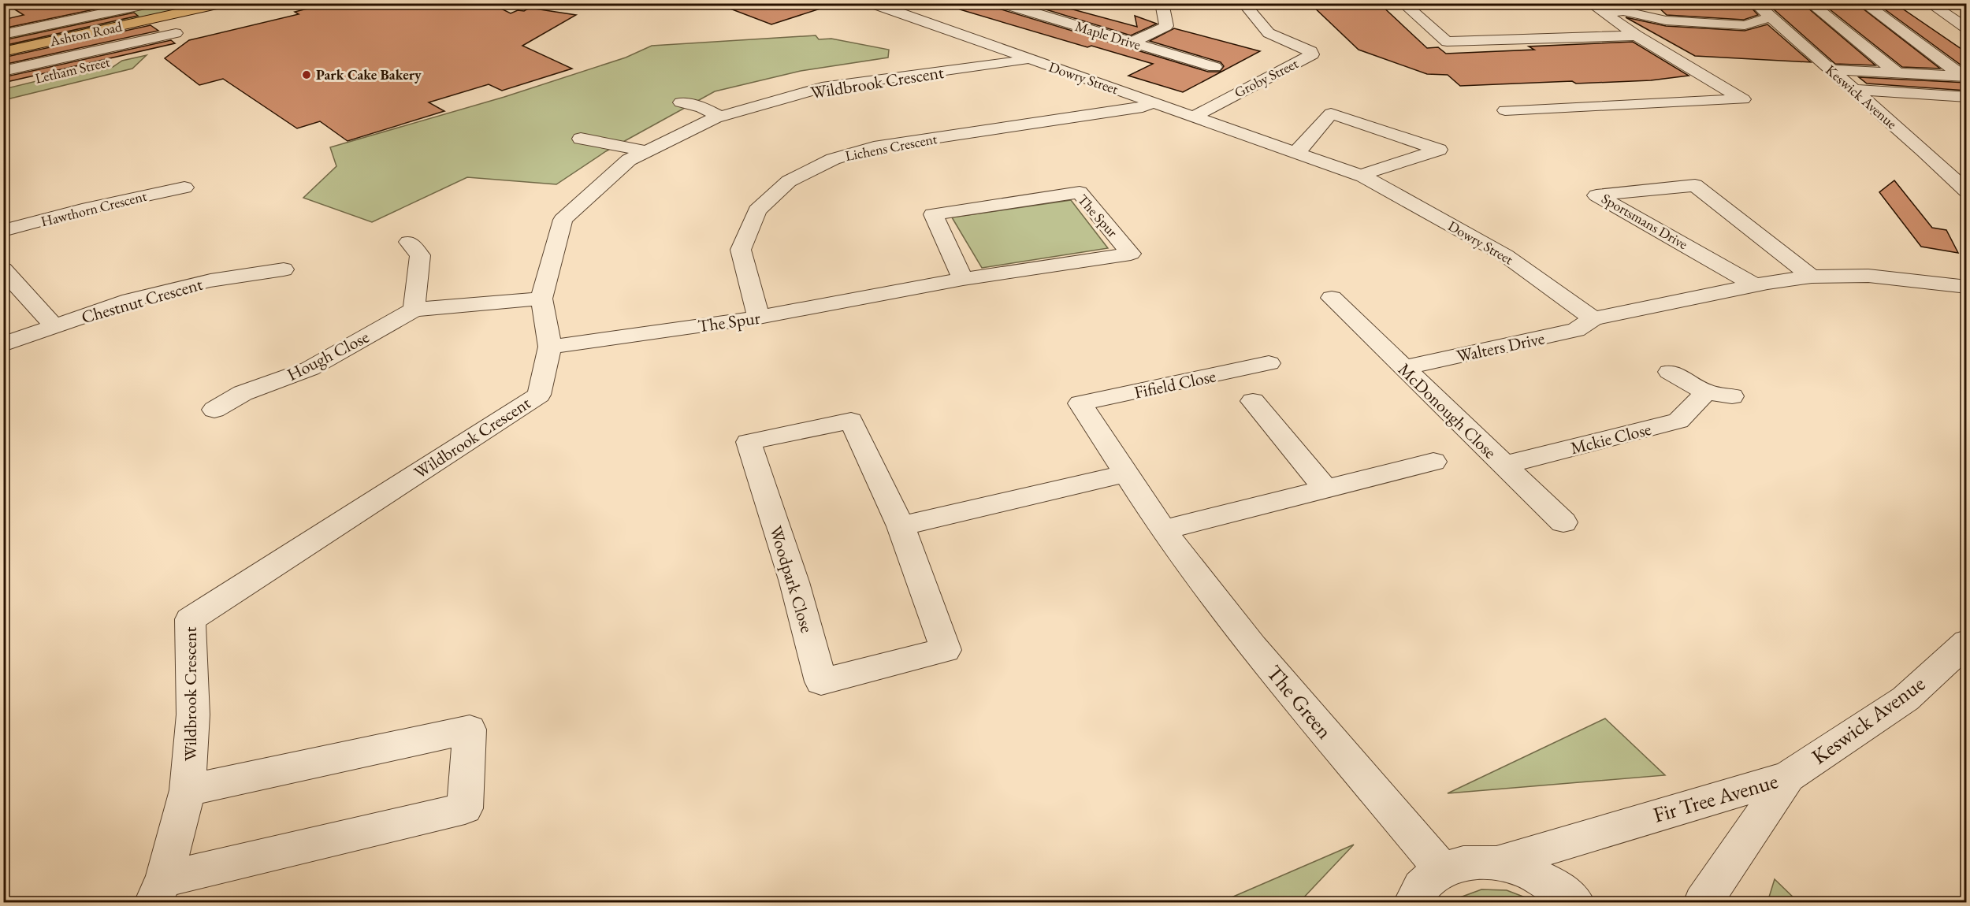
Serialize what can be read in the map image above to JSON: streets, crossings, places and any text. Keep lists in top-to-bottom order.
{
  "streets": {
    "highway": ["Ashton Road"],
    "street": [
      "Maple Drive",
      "Letham Street",
      "Dowry Street",
      "Groby Street",
      "Wildbrook Crescent",
      "Keswick Avenue",
      "Lichens Crescent",
      "Hawthorn Crescent",
      "The Spur",
      "Sportsmans Drive",
      "Chestnut Crescent",
      "Walters Drive",
      "Hough Close",
      "Fifield Close",
      "McDonough Close",
      "Mckie Close",
      "Woodpark Close",
      "The Green",
      "Fir Tree Avenue"
    ]
  },
  "crossings": [
    ["Dowry Street", "Groby Street"],
    ["Dowry Street", "Wildbrook Crescent"],
    ["Dowry Street", "Lichens Crescent"],
    ["Dowry Street", "Walters Drive"],
    ["Wildbrook Crescent", "The Spur"],
    ["Wildbrook Crescent", "Hough Close"],
    ["Keswick Avenue", "Fir Tree Avenue"],
    ["Lichens Crescent", "The Spur"],
    ["Walters Drive", "McDonough Close"],
    ["Fifield Close", "The Green"],
    ["McDonough Close", "Mckie Close"]
  ],
  "places": ["Park Cake Bakery"]
}
